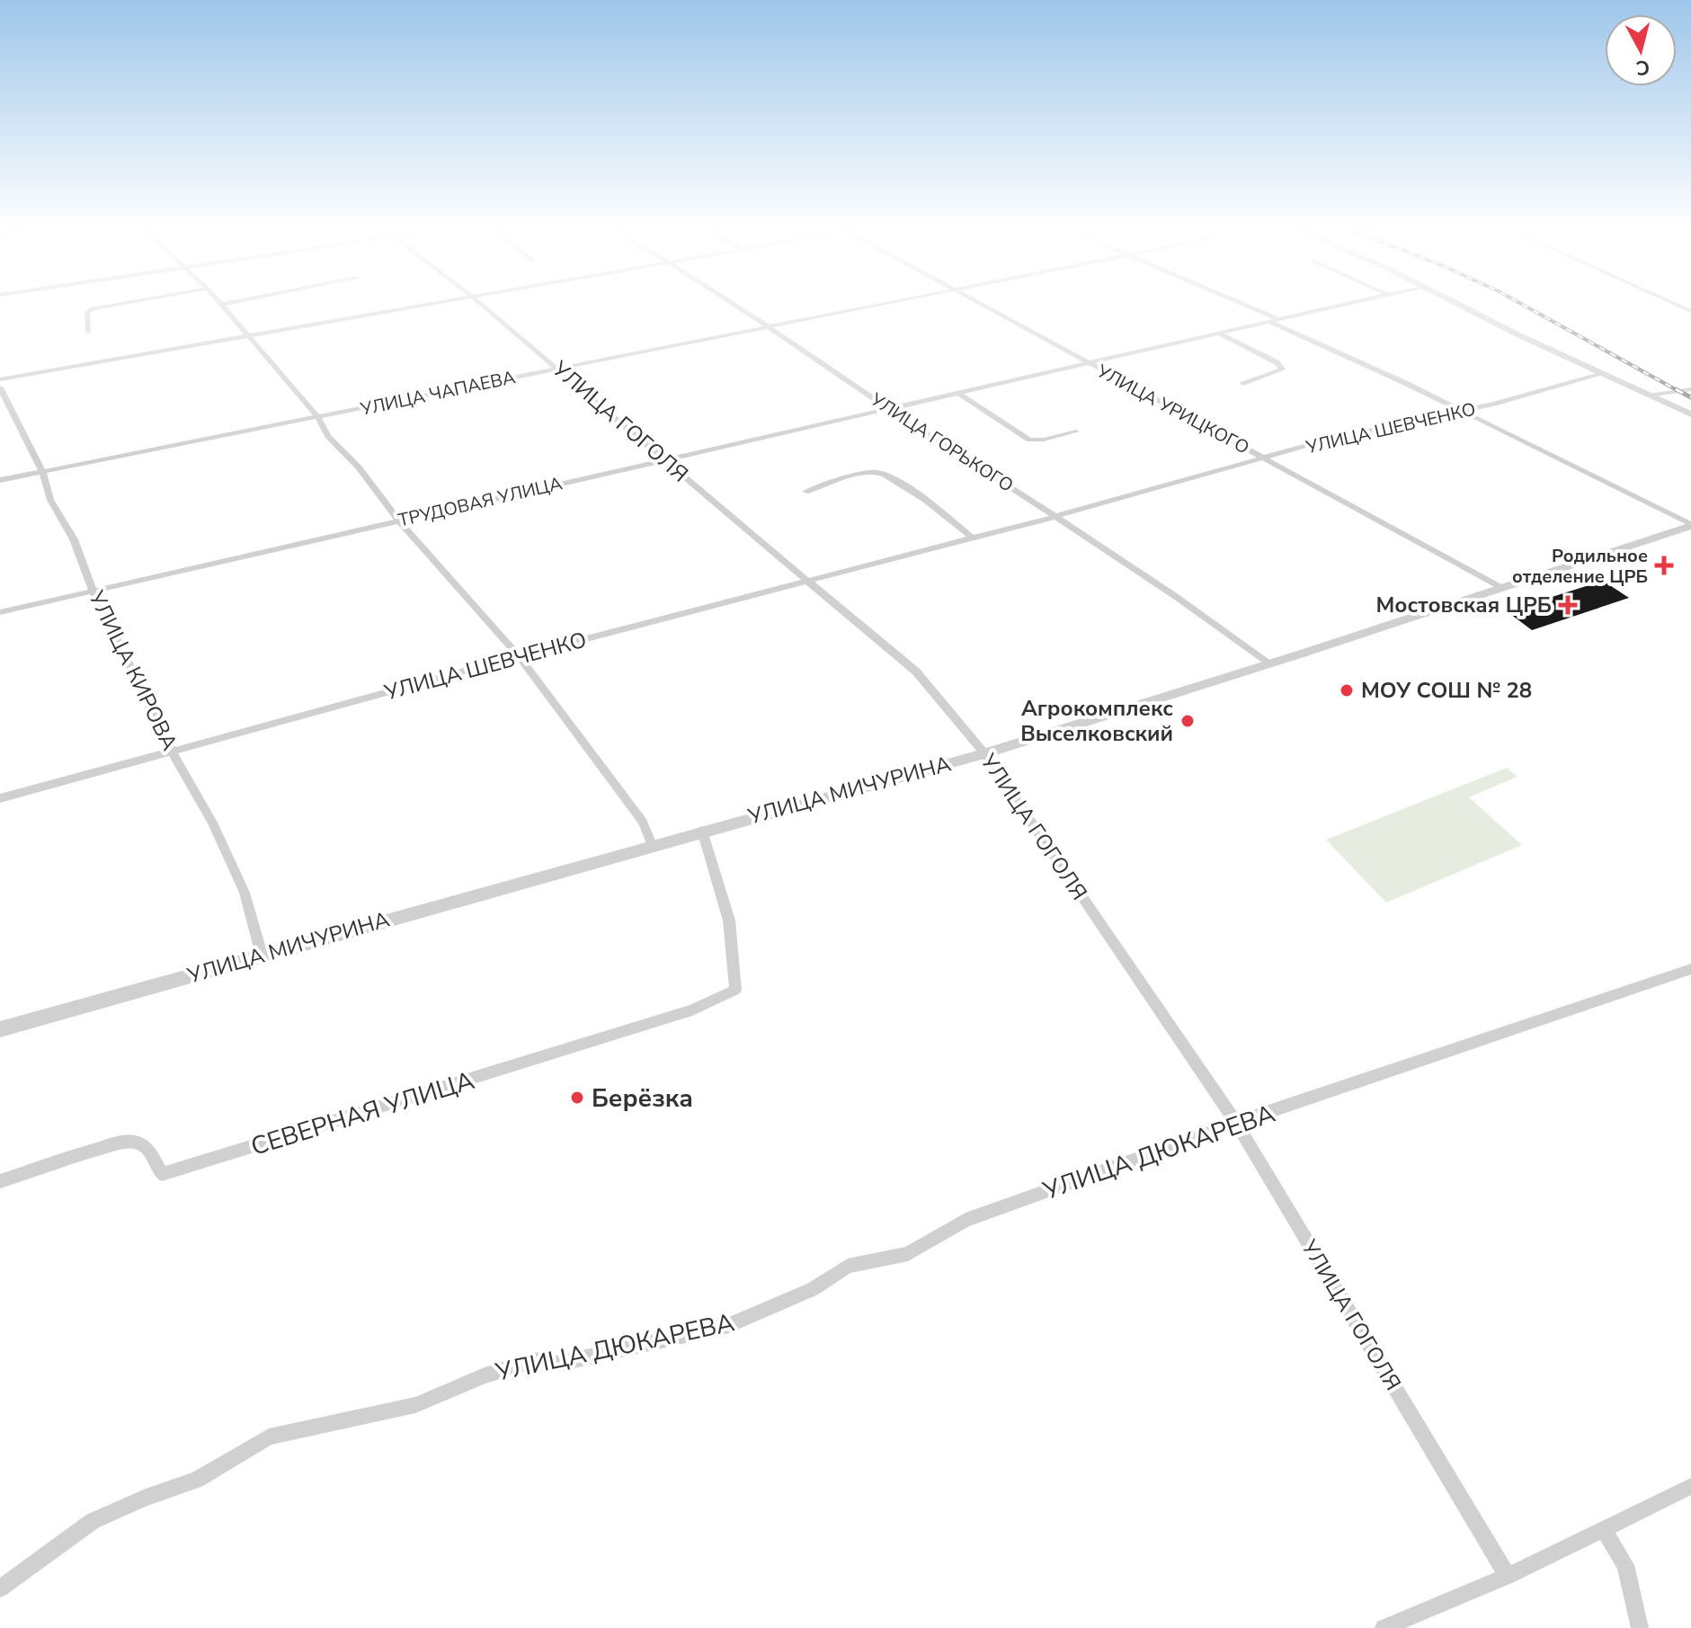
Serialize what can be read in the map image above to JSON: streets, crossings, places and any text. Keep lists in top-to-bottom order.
{
  "streets": {
    "street": [
      "УЛИЦА ЧАПАЕВА",
      "УЛИЦА УРИЦКОГО",
      "УЛИЦА ГОГОЛЯ",
      "УЛИЦА ШЕВЧЕНКО",
      "УЛИЦА ГОРЬКОГО",
      "ТРУДОВАЯ УЛИЦА",
      "УЛИЦА КИРОВА",
      "УЛИЦА МИЧУРИНА",
      "СЕВЕРНАЯ УЛИЦА",
      "УЛИЦА ДЮКАРЕВА"
    ]
  },
  "crossings": [
    ["УЛИЦА ЧАПАЕВА", "УЛИЦА ГОГОЛЯ"],
    ["УЛИЦА ЧАПАЕВА", "УЛИЦА ГОРЬКОГО"],
    ["УЛИЦА ЧАПАЕВА", "УЛИЦА КИРОВА"],
    ["УЛИЦА УРИЦКОГО", "УЛИЦА ШЕВЧЕНКО"],
    ["УЛИЦА УРИЦКОГО", "ТРУДОВАЯ УЛИЦА"],
    ["УЛИЦА УРИЦКОГО", "УЛИЦА МИЧУРИНА"],
    ["УЛИЦА ГОГОЛЯ", "УЛИЦА ШЕВЧЕНКО"],
    ["УЛИЦА ГОГОЛЯ", "ТРУДОВАЯ УЛИЦА"],
    ["УЛИЦА ГОГОЛЯ", "УЛИЦА МИЧУРИНА"],
    ["УЛИЦА ГОГОЛЯ", "УЛИЦА ДЮКАРЕВА"],
    ["УЛИЦА ШЕВЧЕНКО", "УЛИЦА ГОРЬКОГО"],
    ["УЛИЦА ШЕВЧЕНКО", "УЛИЦА КИРОВА"],
    ["УЛИЦА ГОРЬКОГО", "ТРУДОВАЯ УЛИЦА"],
    ["УЛИЦА ГОРЬКОГО", "УЛИЦА МИЧУРИНА"],
    ["ТРУДОВАЯ УЛИЦА", "УЛИЦА КИРОВА"],
    ["УЛИЦА КИРОВА", "УЛИЦА МИЧУРИНА"],
    ["УЛИЦА МИЧУРИНА", "СЕВЕРНАЯ УЛИЦА"]
  ],
  "places": {
    "health": ["Родильное отделение ЦРБ", "Мостовская ЦРБ"],
    "other": ["МОУ СОШ № 28", "Агрокомплекс Выселковский", "Берёзка"]
  },
  "north": "bottom"
}
